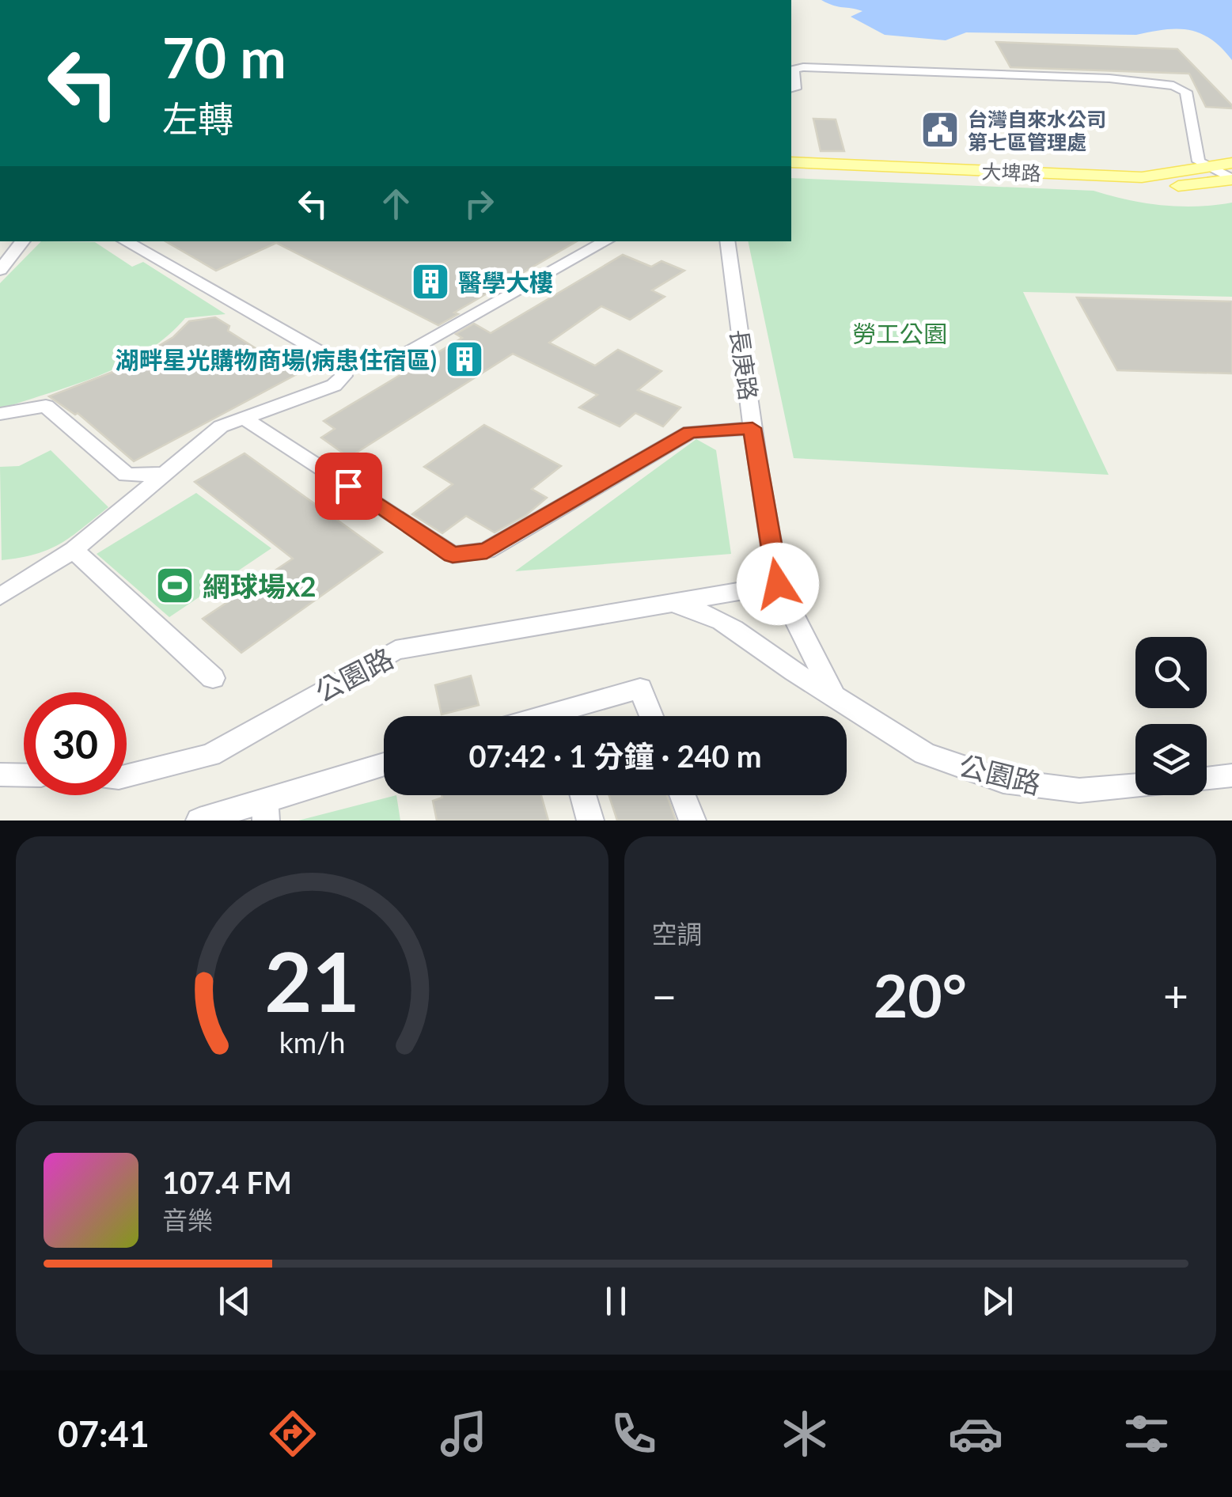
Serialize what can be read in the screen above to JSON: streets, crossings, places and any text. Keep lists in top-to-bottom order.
{
  "streets": {
    "main road": ["大埤路"],
    "street": ["長庚路", "公園路"]
  },
  "crossings": [
    ["長庚路", "公園路"]
  ],
  "parks": ["勞工公園"],
  "places": {
    "public building": ["台灣自來水公司 第七區管理處"],
    "building": ["醫學大樓", "湖畔星光購物商場(病患住宿區)"],
    "sports": ["網球場x2"]
  },
  "page": {
    "turn": ["70 m", "左轉"],
    "limit": "30",
    "trip": "07:42 · 1 分鐘 · 240 m",
    "tile": "空調",
    "heat": ["−", "20°", "+"],
    "song": ["107.4 FM", "音樂"],
    "tabs": "07:41",
    "gauge": ["21", "km/h"]
  }
}
